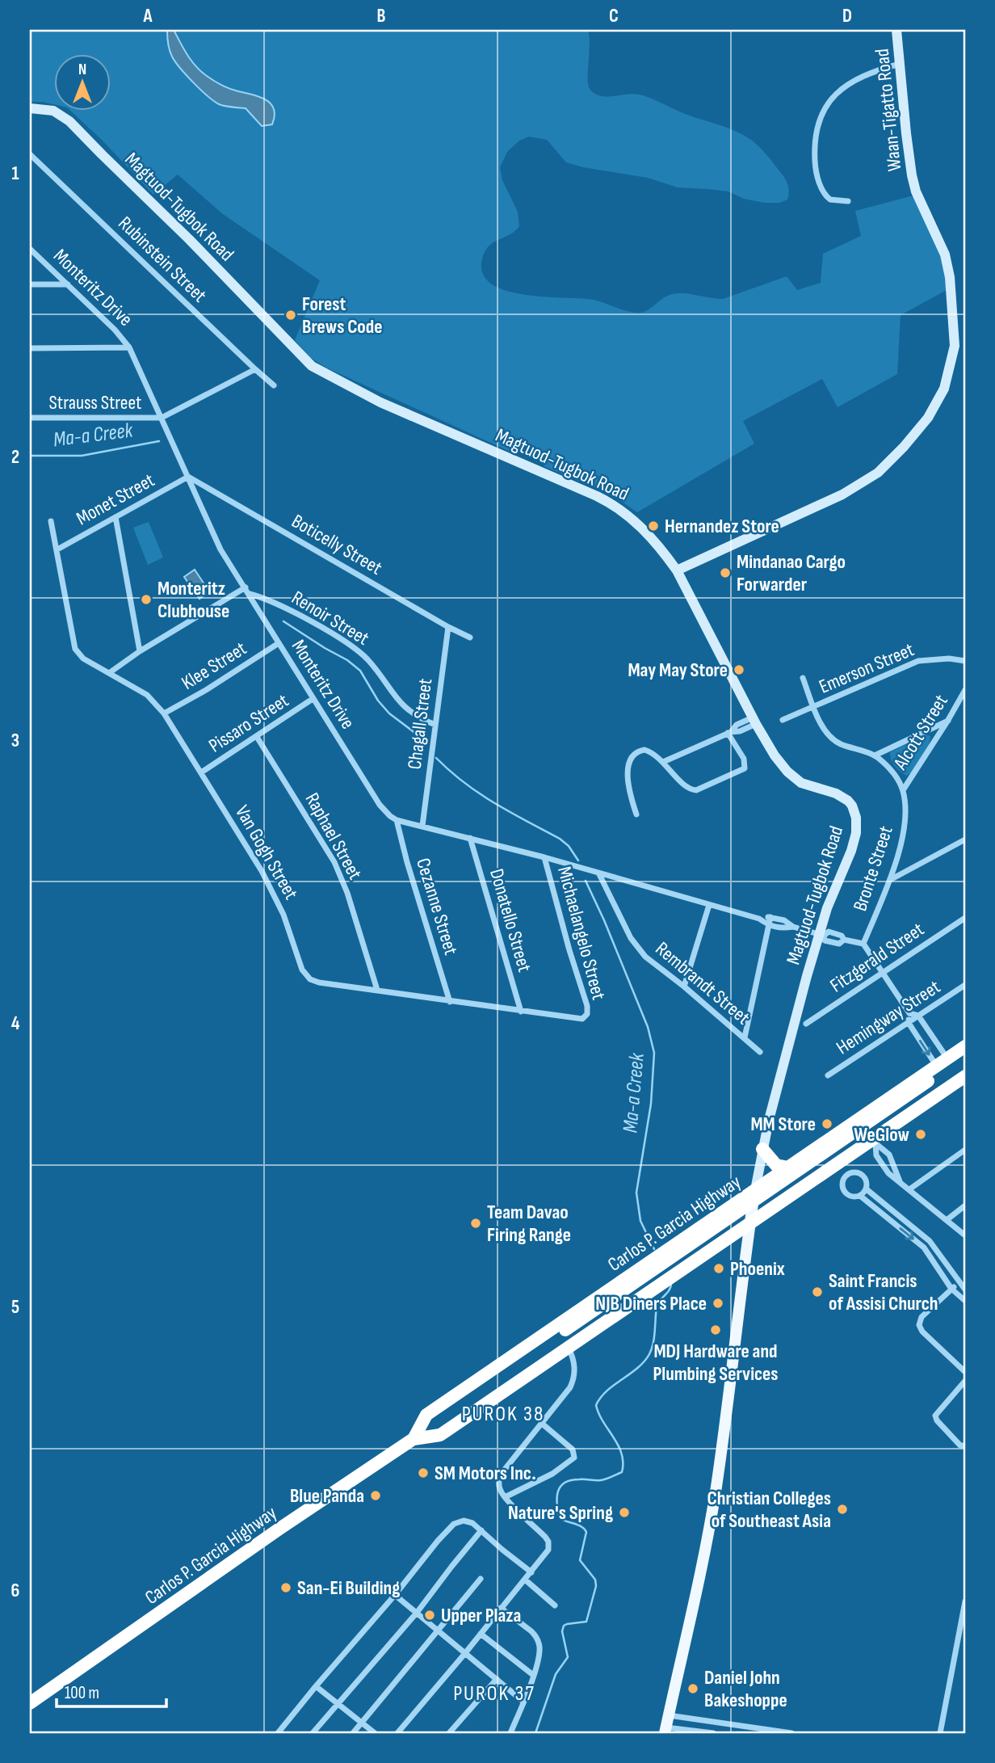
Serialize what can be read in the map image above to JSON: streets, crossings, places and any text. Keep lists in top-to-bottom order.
{
  "streets": {
    "highway": ["Carlos P. Garcia Highway"],
    "main road": ["Waan-Tigatto Road", "Magtuod-Tugbok Road"],
    "street": [
      "Rubinstein Street",
      "Monteritz Drive",
      "Strauss Street",
      "Monet Street",
      "Boticelly Street",
      "Renoir Street",
      "Klee Street",
      "Emerson Street",
      "Pissaro Street",
      "Chagall Street",
      "Alcott Street",
      "Raphael Street",
      "Van Gogh Street",
      "Bronte Street",
      "Cezanne Street",
      "Donatello Street",
      "Michaelangelo Street",
      "Fitzgerald Street",
      "Rembrandt Street",
      "Hemingway Street"
    ]
  },
  "crossings": [
    ["Waan-Tigatto Road", "Magtuod-Tugbok Road"],
    ["Magtuod-Tugbok Road", "Carlos P. Garcia Highway"],
    ["Monteritz Drive", "Strauss Street"],
    ["Monteritz Drive", "Monet Street"],
    ["Monteritz Drive", "Boticelly Street"],
    ["Monteritz Drive", "Renoir Street"],
    ["Monteritz Drive", "Klee Street"],
    ["Monteritz Drive", "Pissaro Street"],
    ["Monteritz Drive", "Cezanne Street"],
    ["Monet Street", "Boticelly Street"],
    ["Monet Street", "Van Gogh Street"],
    ["Boticelly Street", "Chagall Street"],
    ["Renoir Street", "Chagall Street"],
    ["Klee Street", "Van Gogh Street"],
    ["Emerson Street", "Bronte Street"],
    ["Pissaro Street", "Raphael Street"],
    ["Pissaro Street", "Van Gogh Street"],
    ["Alcott Street", "Bronte Street"],
    ["Raphael Street", "Van Gogh Street"],
    ["Van Gogh Street", "Cezanne Street"],
    ["Van Gogh Street", "Donatello Street"],
    ["Van Gogh Street", "Michaelangelo Street"]
  ],
  "districts": ["PUROK 38", "PUROK 37"],
  "water": ["Ma-a Creek"],
  "places": [
    "Forest Brews Code",
    "Hernandez Store",
    "Mindanao Cargo Forwarder",
    "Monteritz Clubhouse",
    "May May Store",
    "MM Store",
    "WeGlow",
    "Team Davao Firing Range",
    "Phoenix",
    "Saint Francis of Assisi Church",
    "NJB Diners Place",
    "MDJ Hardware and Plumbing Services",
    "SM Motors Inc.",
    "Blue Panda",
    "Christian Colleges of Southeast Asia",
    "Nature's Spring",
    "San-Ei Building",
    "Upper Plaza",
    "Daniel John Bakeshoppe"
  ],
  "scale_bar": "100 m",
  "north": "top",
  "grid": {
    "columns": [
      "A",
      "B",
      "C",
      "D"
    ],
    "rows": [
      "1",
      "2",
      "3",
      "4",
      "5",
      "6"
    ]
  }
}
